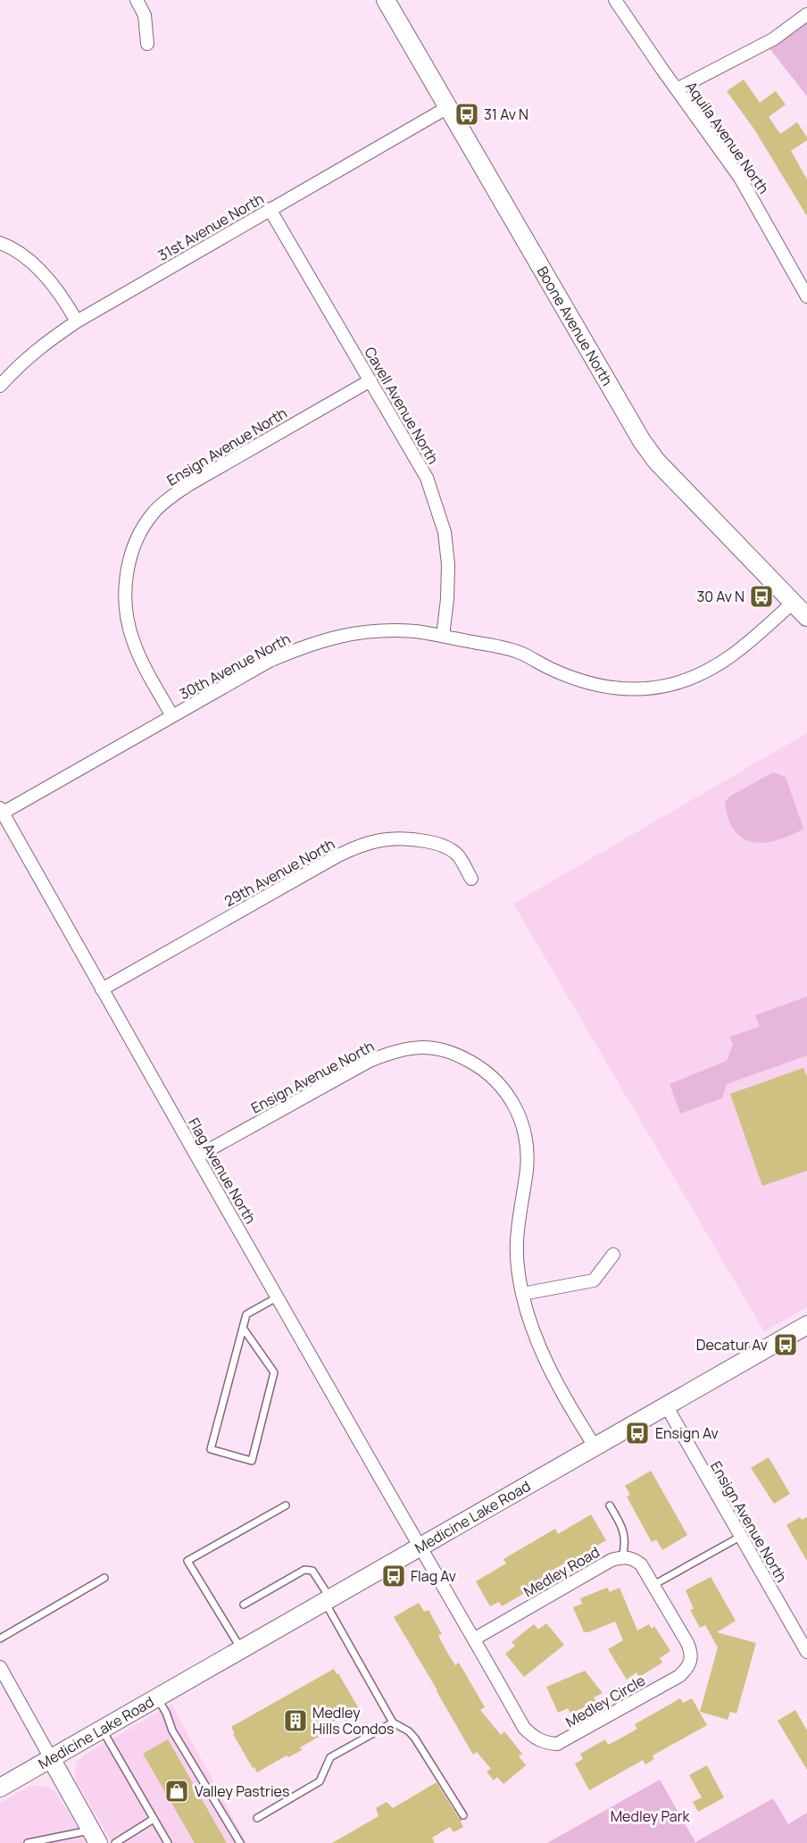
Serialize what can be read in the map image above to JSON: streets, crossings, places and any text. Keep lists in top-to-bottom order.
{
  "streets": {
    "street": [
      "Aquila Avenue North",
      "31st Avenue North",
      "Boone Avenue North",
      "Cavell Avenue North",
      "Ensign Avenue North",
      "30th Avenue North",
      "29th Avenue North",
      "Flag Avenue North",
      "Medicine Lake Road",
      "Medley Road",
      "Medley Circle"
    ]
  },
  "crossings": [
    ["31st Avenue North", "Boone Avenue North"],
    ["31st Avenue North", "Cavell Avenue North"],
    ["Boone Avenue North", "30th Avenue North"],
    ["Cavell Avenue North", "Ensign Avenue North"],
    ["Cavell Avenue North", "30th Avenue North"],
    ["Ensign Avenue North", "30th Avenue North"],
    ["Ensign Avenue North", "Flag Avenue North"],
    ["Ensign Avenue North", "Medicine Lake Road"],
    ["30th Avenue North", "Flag Avenue North"],
    ["29th Avenue North", "Flag Avenue North"],
    ["Flag Avenue North", "Medicine Lake Road"],
    ["Flag Avenue North", "Medley Circle"],
    ["Medicine Lake Road", "Medley Circle"],
    ["Medley Road", "Medley Circle"]
  ],
  "parks": ["Medley Park"],
  "places": {
    "bus stop": [
      "31 Av N",
      "30 Av N",
      "Decatur Av",
      "Ensign Av",
      "Flag Av"
    ],
    "building": ["Medley Hills Condos"],
    "shop": ["Valley Pastries"]
  }
}
